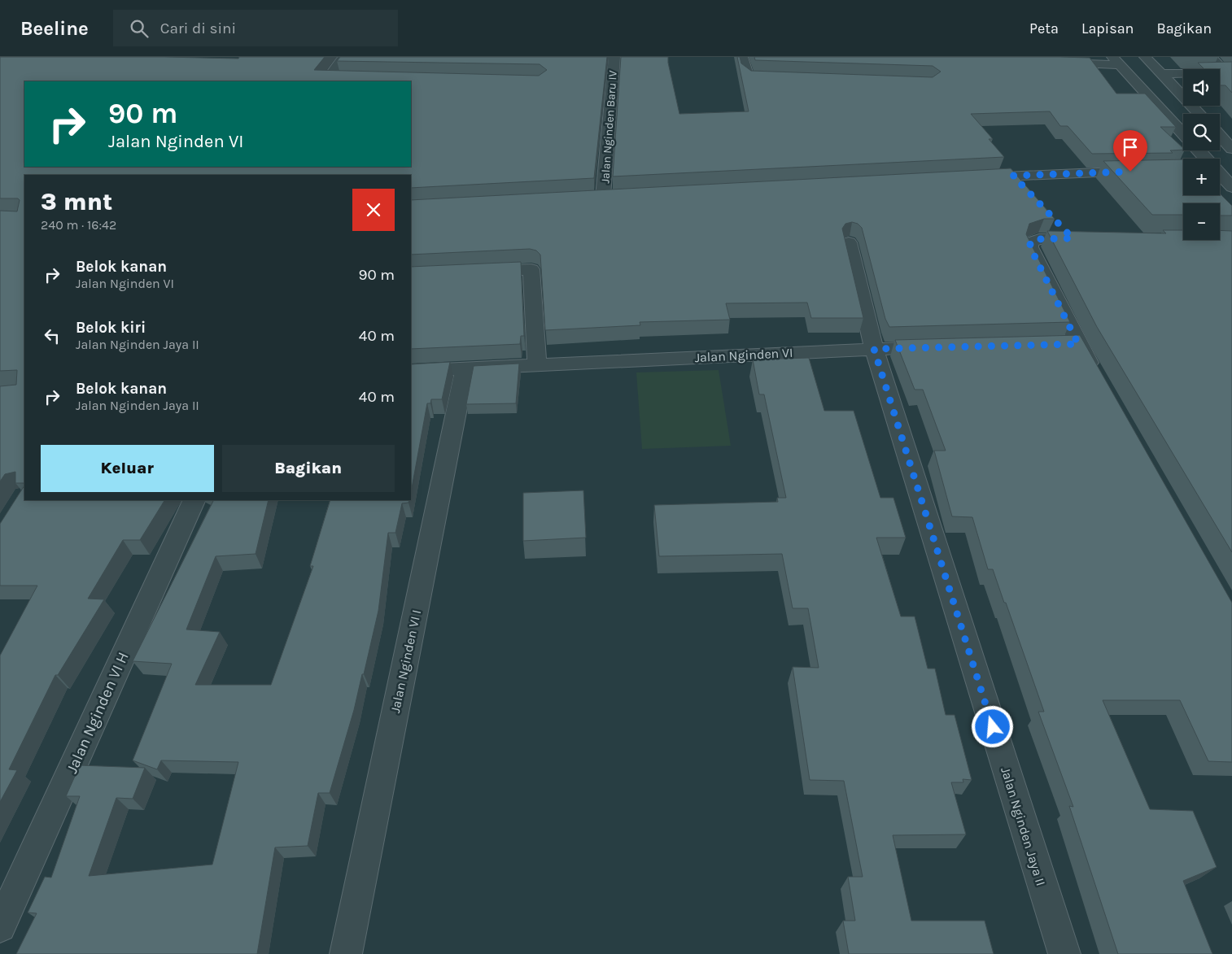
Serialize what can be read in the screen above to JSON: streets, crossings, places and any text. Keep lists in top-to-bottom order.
{
  "streets": {
    "street": [
      "Jalan Nginden Baru IV",
      "Jalan Nginden VI",
      "Jalan Nginden VI I",
      "Jalan Nginden VI H",
      "Jalan Nginden Jaya II"
    ]
  },
  "crossings": [
    ["Jalan Nginden VI", "Jalan Nginden VI I"],
    ["Jalan Nginden VI", "Jalan Nginden Jaya II"]
  ],
  "page": {
    "header": "Beeline",
    "search": "Cari di sini",
    "nav": ["Peta", "Lapisan", "Bagikan"],
    "map_buttons": ["+", "−"],
    "turn": ["90 m", "Jalan Nginden VI"],
    "heading": ["3 mnt", "240 m · 16:42"],
    "list": [
      {
        "name": "Belok kanan",
        "note": "Jalan Nginden VI",
        "value": "90 m"
      },
      {
        "name": "Belok kiri",
        "note": "Jalan Nginden Jaya II",
        "value": "40 m"
      },
      {
        "name": "Belok kanan",
        "note": "Jalan Nginden Jaya II",
        "value": "40 m"
      }
    ],
    "buttons": ["Keluar", "Bagikan"]
  }
}
